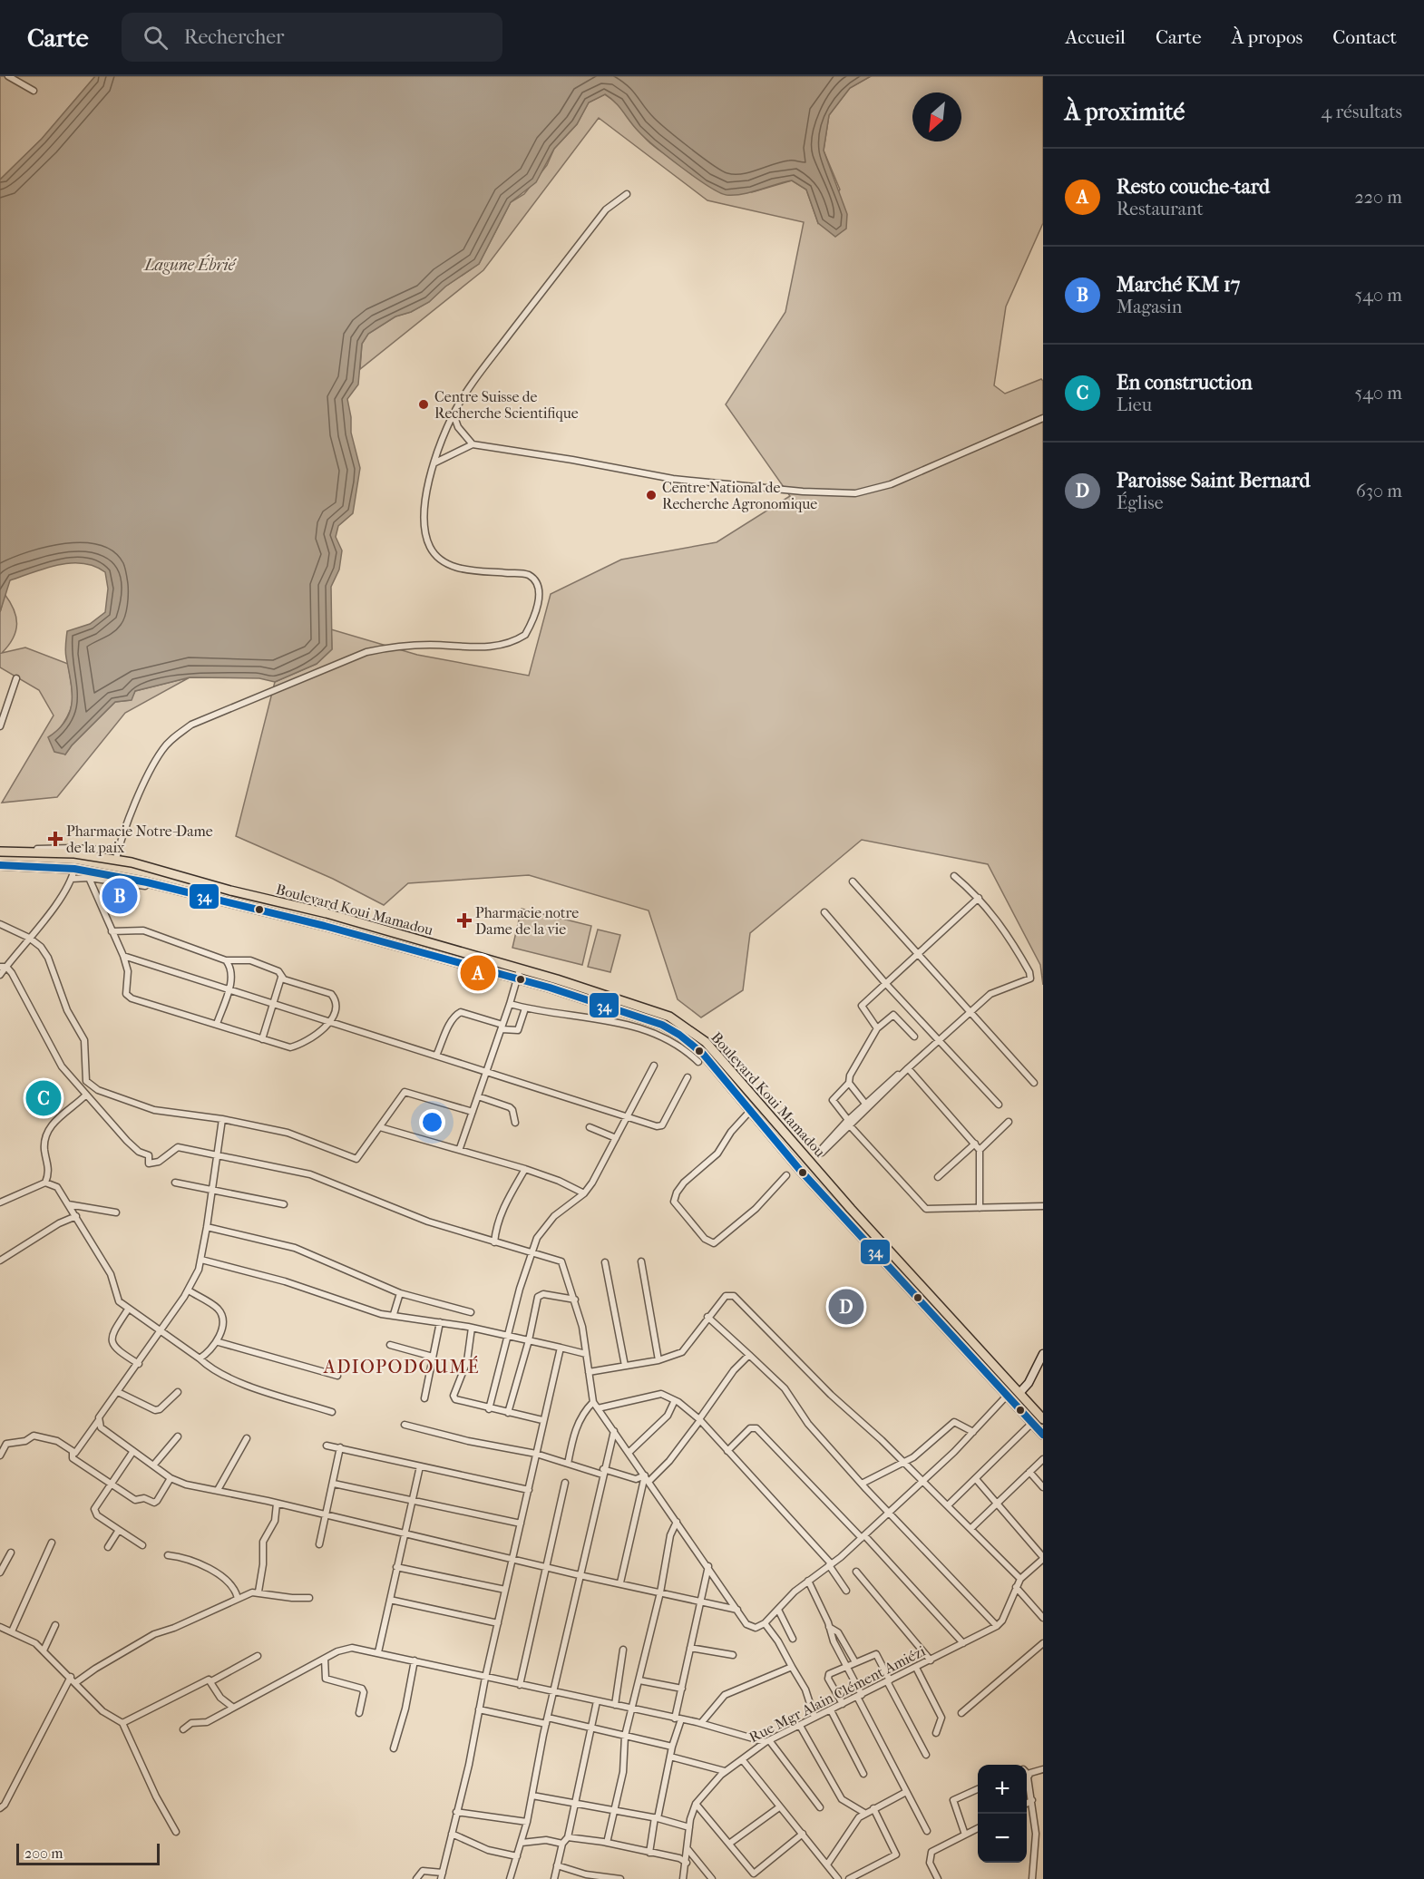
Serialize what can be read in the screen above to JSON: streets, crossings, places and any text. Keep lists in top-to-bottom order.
{
  "streets": {
    "main road": ["Boulevard Koui Mamadou"],
    "street": ["Rue Mgr Alain Clément Amiézi"]
  },
  "districts": ["ADIOPODOUMÉ"],
  "water": ["Lagune Ébrié"],
  "places": {
    "other": ["Centre Suisse de Recherche Scientifique", "Centre National de Recherche Agronomique"],
    "health": ["Pharmacie Notre-Dame de la paix", "Pharmacie notre Dame de la vie"]
  },
  "lines": ["transit line 34"],
  "scale_bar": "200 m",
  "north": "bottom left",
  "page": {
    "header": "Carte",
    "search": "Rechercher",
    "nav": [
      "Accueil",
      "Carte",
      "À propos",
      "Contact"
    ],
    "heading": ["À proximité", "4 résultats"],
    "list": [
      {
        "mark": "A",
        "name": "Resto couche-tard",
        "note": "Restaurant",
        "value": "220 m"
      },
      {
        "mark": "B",
        "name": "Marché KM 17",
        "note": "Magasin",
        "value": "540 m"
      },
      {
        "mark": "C",
        "name": "En construction",
        "note": "Lieu",
        "value": "540 m"
      },
      {
        "mark": "D",
        "name": "Paroisse Saint Bernard",
        "note": "Église",
        "value": "630 m"
      }
    ],
    "pins": [
      "B",
      "A",
      "C",
      "D"
    ],
    "map_buttons": ["+", "−"],
    "scale": "200 m"
  }
}
